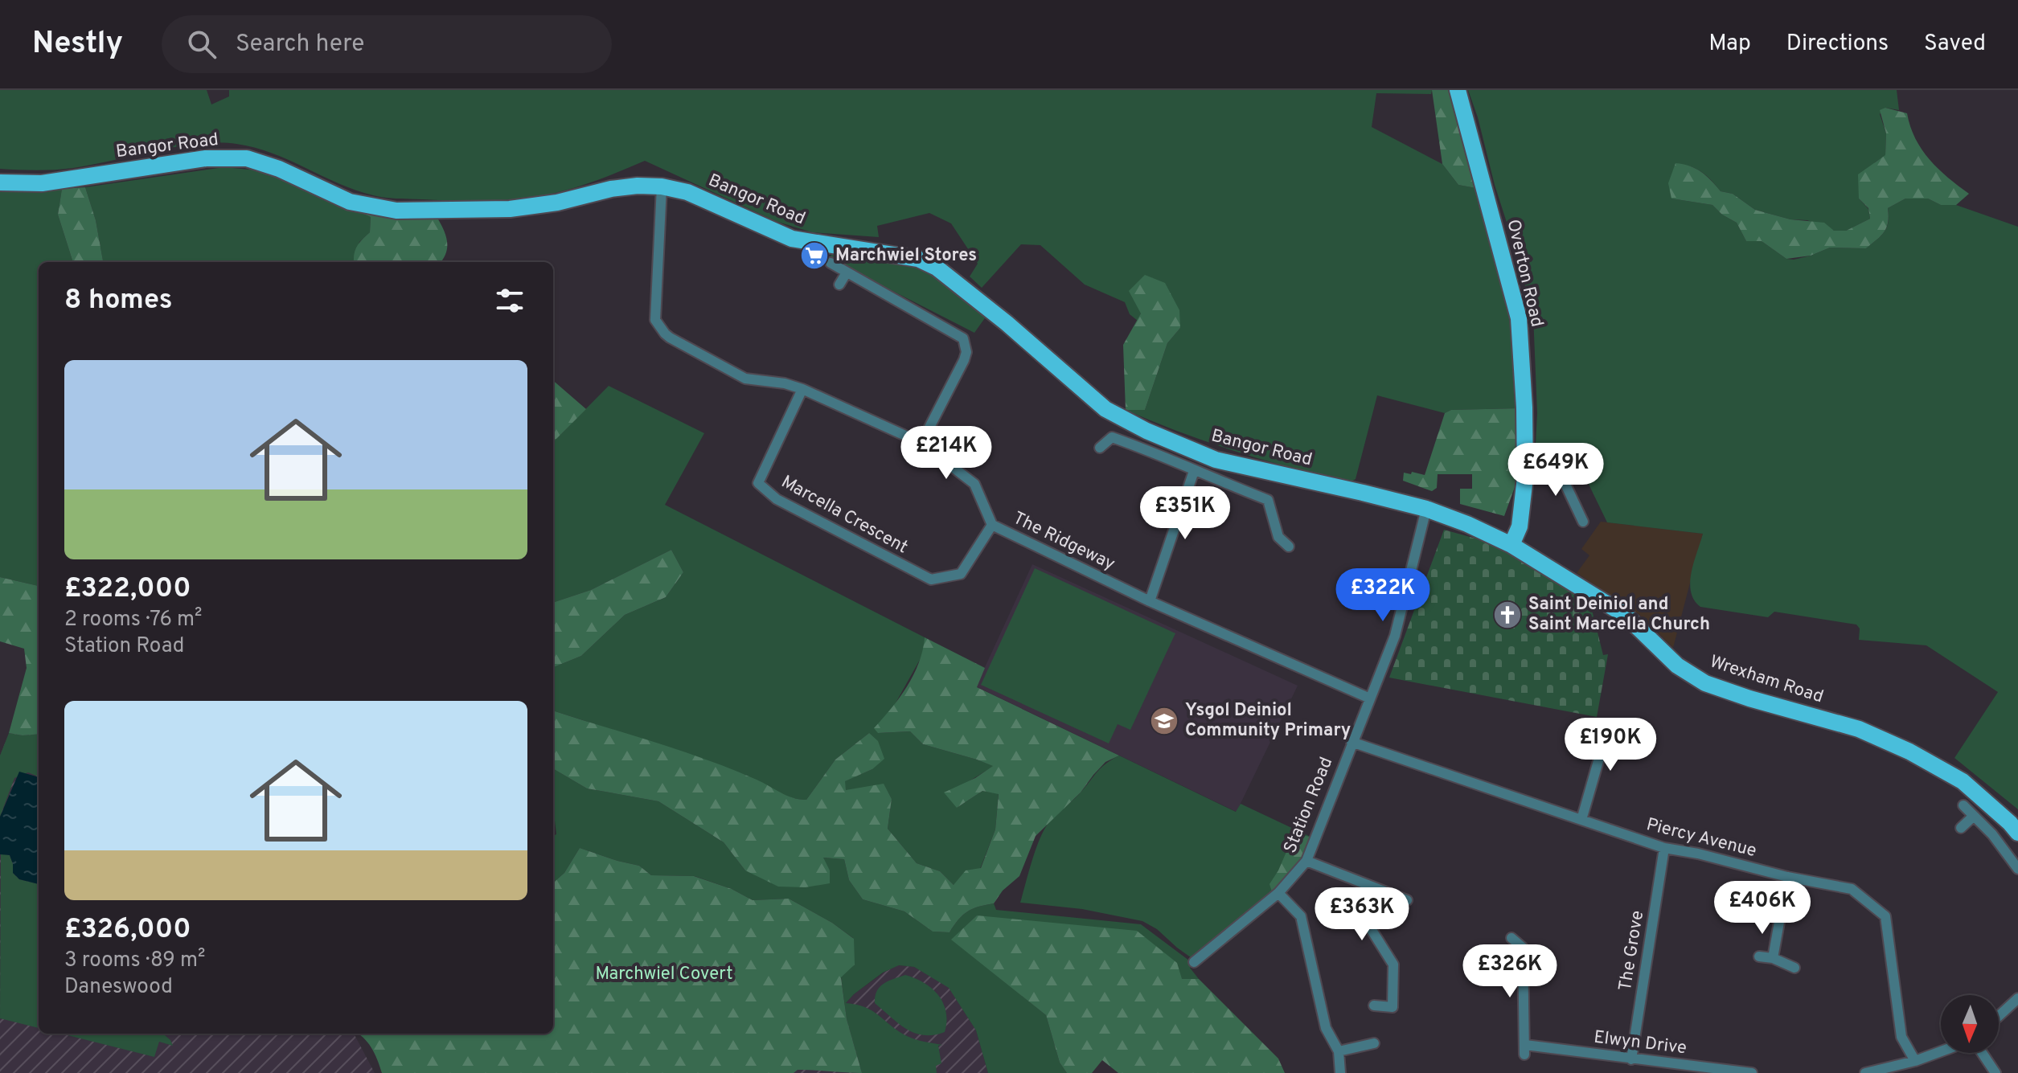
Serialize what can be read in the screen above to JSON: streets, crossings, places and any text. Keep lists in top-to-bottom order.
{
  "streets": {
    "main road": ["Bangor Road", "Overton Road", "Wrexham Road"],
    "street": [
      "Marcella Crescent",
      "The Ridgeway",
      "Station Road",
      "Piercy Avenue",
      "The Grove",
      "Elwyn Drive"
    ]
  },
  "crossings": [
    ["Bangor Road", "Overton Road"],
    ["Bangor Road", "The Ridgeway"],
    ["Bangor Road", "Wrexham Road"],
    ["Bangor Road", "Station Road"],
    ["Overton Road", "Wrexham Road"],
    ["Marcella Crescent", "The Ridgeway"],
    ["The Ridgeway", "Station Road"],
    ["Station Road", "Piercy Avenue"],
    ["Piercy Avenue", "The Grove"],
    ["The Grove", "Elwyn Drive"]
  ],
  "parks": ["Marchwiel Covert"],
  "places": {
    "supermarket": ["Marchwiel Stores"],
    "church": ["Saint Deiniol and Saint Marcella Church"],
    "school or university": ["Ysgol Deiniol Community Primary"]
  },
  "north": "bottom",
  "page": {
    "header": "Nestly",
    "search": "Search here",
    "nav": ["Map", "Directions", "Saved"],
    "heading": "8 homes",
    "list": [
      {
        "name": "£322,000",
        "note": "2 rooms · 76 m² · Station Road"
      },
      {
        "name": "£326,000",
        "note": "3 rooms · 89 m² · Daneswood"
      }
    ],
    "price": [
      "£214K",
      "£649K",
      "£351K",
      "£322K",
      "£190K",
      "£406K",
      "£363K",
      "£326K"
    ]
  }
}
